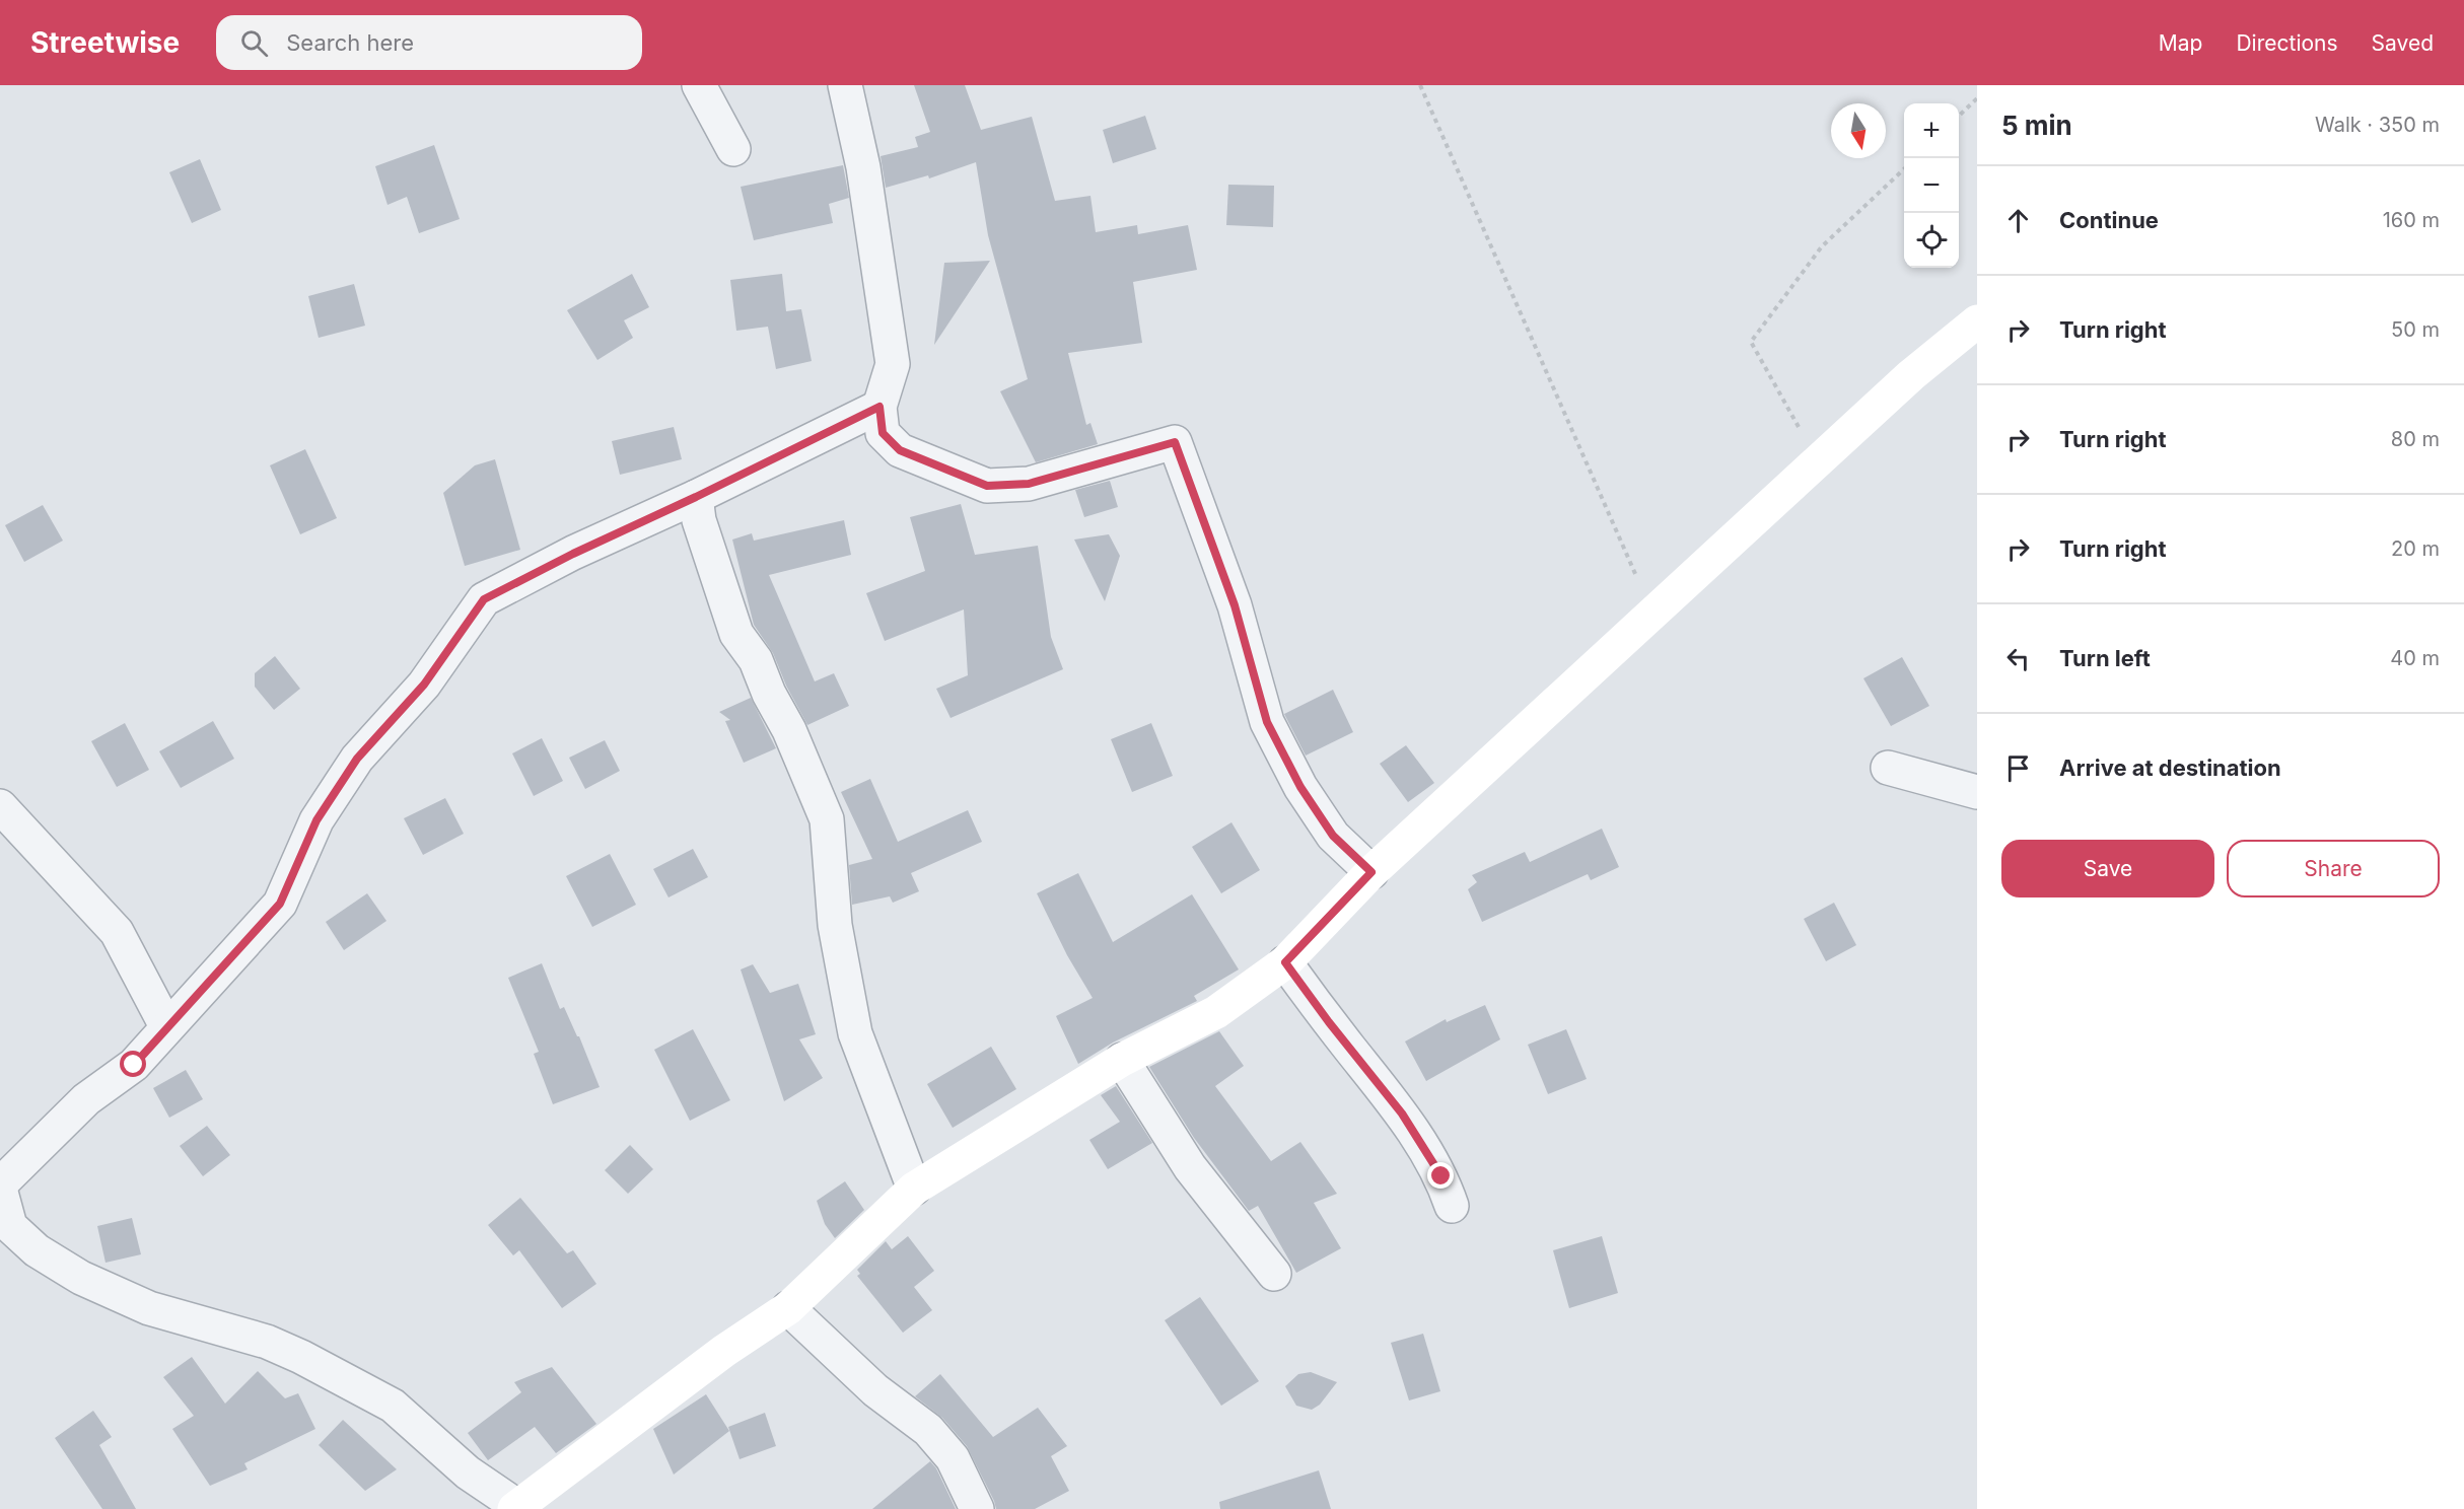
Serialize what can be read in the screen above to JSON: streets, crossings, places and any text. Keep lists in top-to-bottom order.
{
  "north": "bottom",
  "page": {
    "header": "Streetwise",
    "search": "Search here",
    "nav": ["Map", "Directions", "Saved"],
    "heading": ["5 min", "Walk · 350 m"],
    "map_buttons": ["+", "−"],
    "list": [
      ["Continue", "160 m"],
      ["Turn right", "50 m"],
      ["Turn right", "80 m"],
      ["Turn right", "20 m"],
      ["Turn left", "40 m"],
      "Arrive at destination"
    ],
    "buttons": ["Save", "Share"]
  }
}
